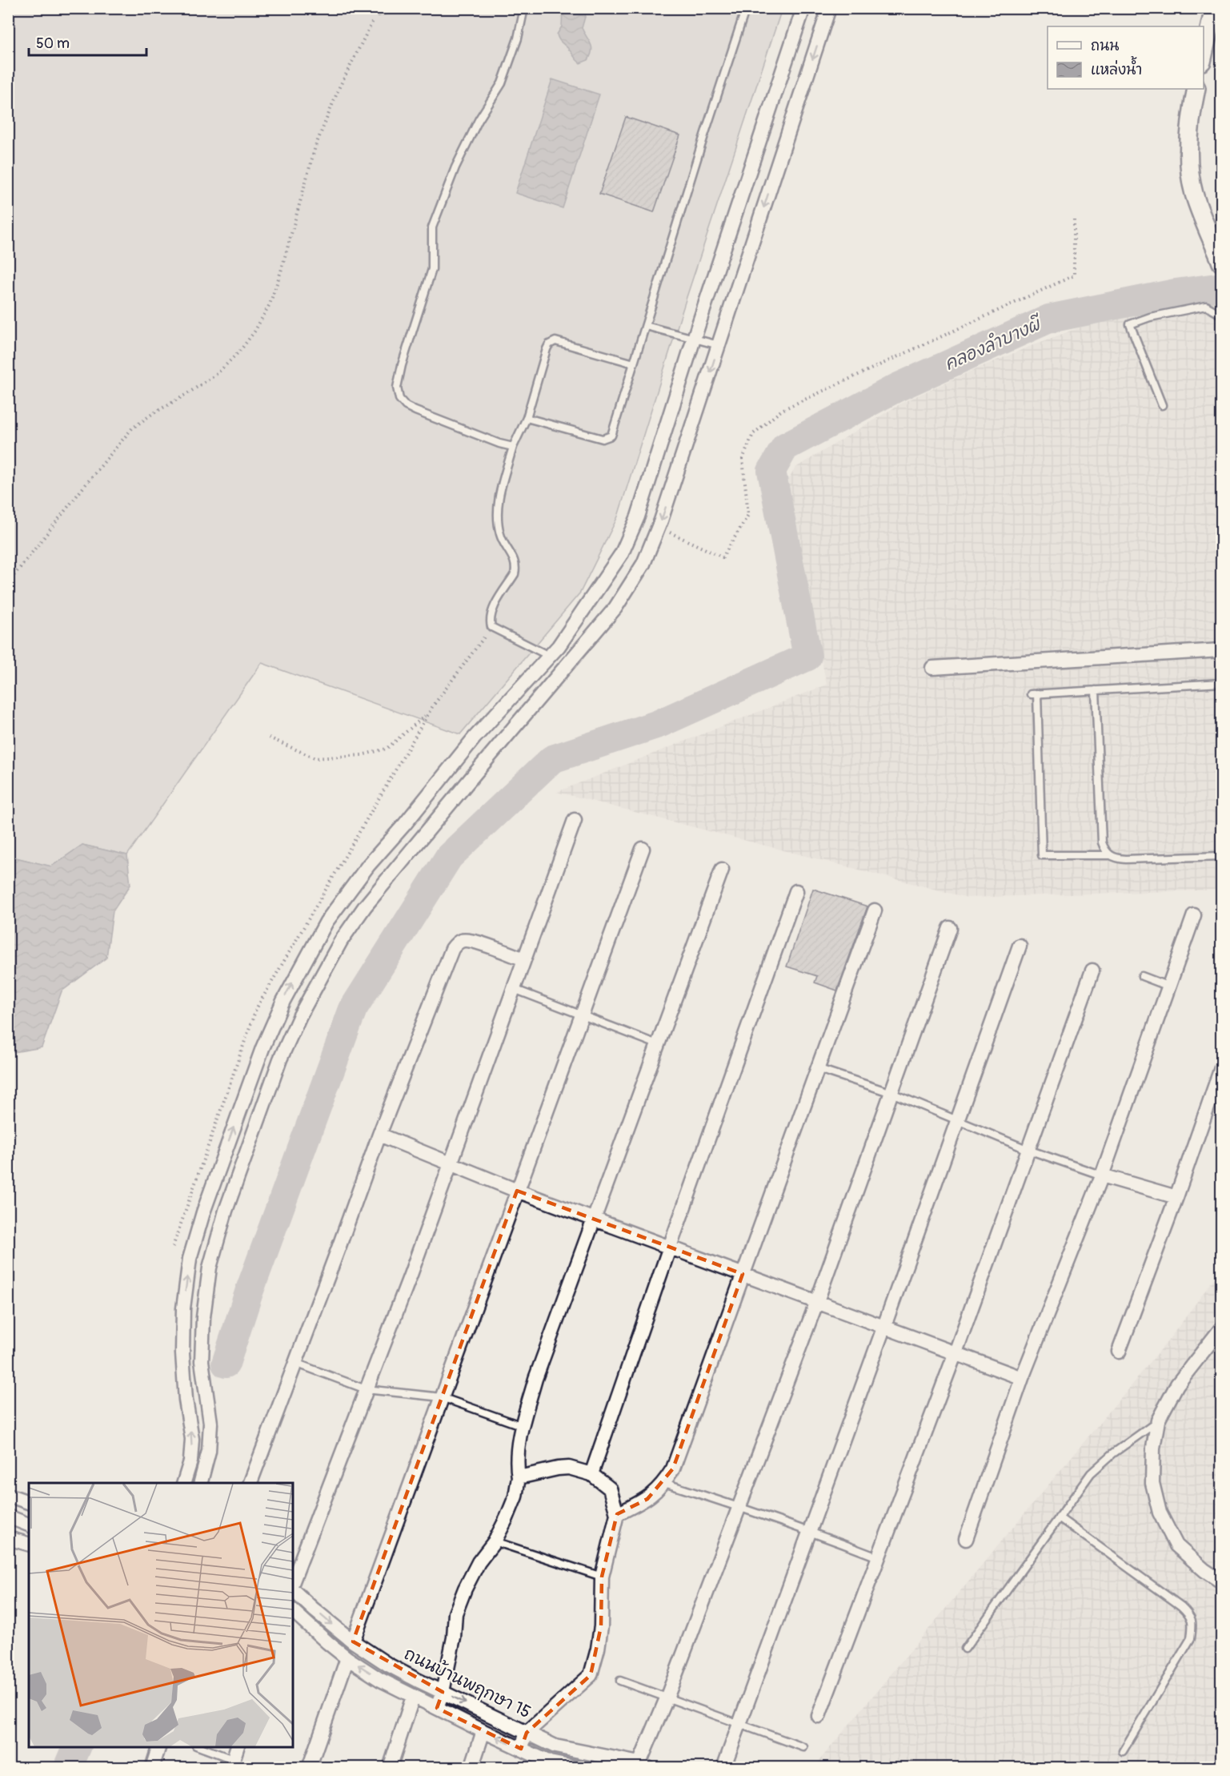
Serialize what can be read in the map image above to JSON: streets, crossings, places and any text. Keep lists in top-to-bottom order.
{
  "streets": {
    "street": ["ถนนบ้านพฤกษา 15"]
  },
  "water": ["คลองลำบางผี"],
  "legend": ["ถนน", "แหล่งน้ำ"],
  "scale_bar": "50 m"
}
